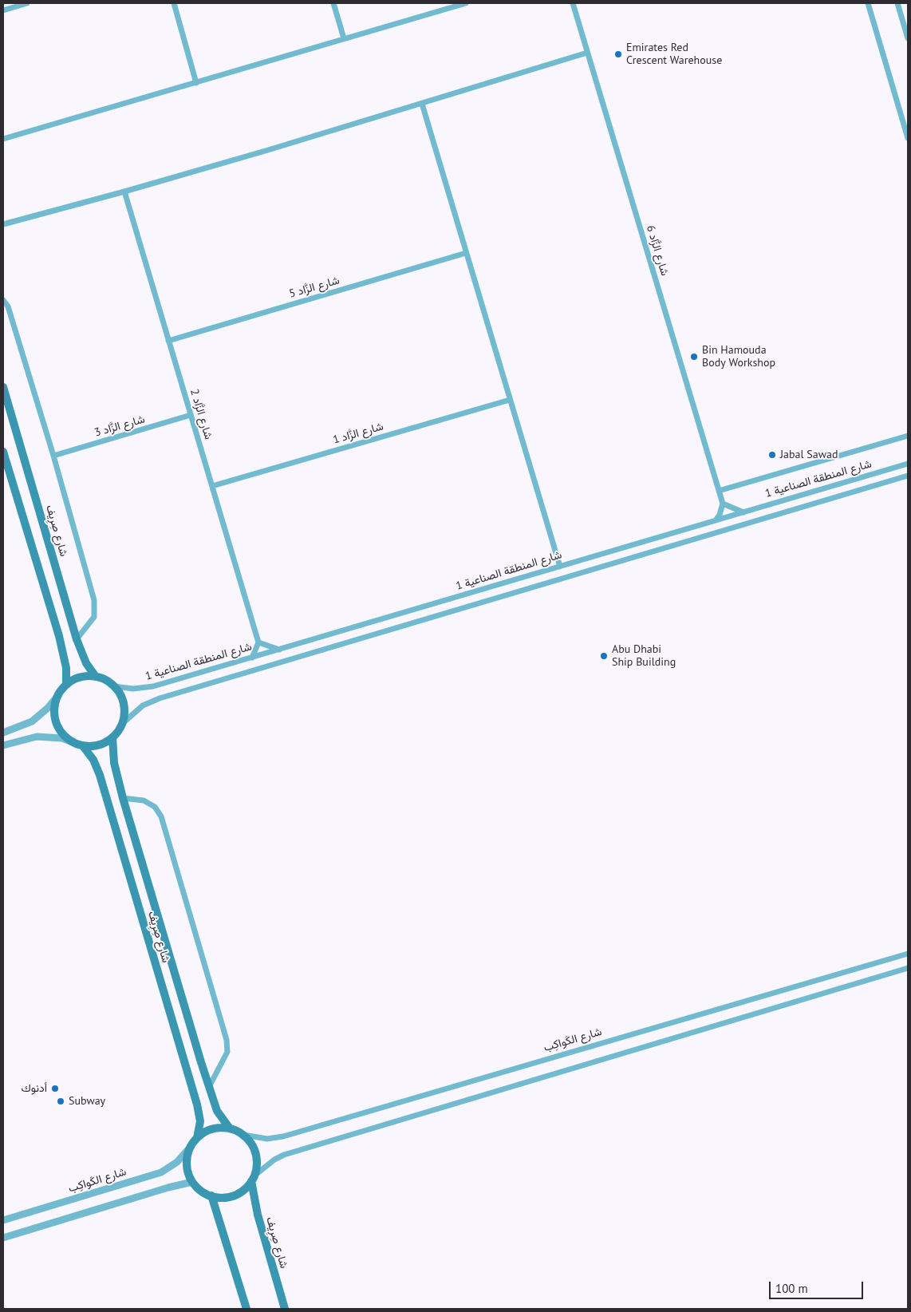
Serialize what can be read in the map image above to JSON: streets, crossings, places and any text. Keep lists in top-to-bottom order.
{
  "streets": {
    "main road": ["شارع صِرِيف"],
    "street": [
      "شارع الزَّاد 6",
      "شارع الزَّاد 5",
      "شارع الزَّاد 2",
      "شارع الزَّاد 3",
      "شارع الزَّاد 1",
      "شارع المنطقة الصناعية 1",
      "شارع الكَواكِب"
    ]
  },
  "crossings": [
    ["شارع الزَّاد 5", "شارع الزَّاد 2"],
    ["شارع الزَّاد 2", "شارع الزَّاد 3"],
    ["شارع الزَّاد 2", "شارع الزَّاد 1"],
    ["شارع المنطقة الصناعية 1", "شارع صِرِيف"],
    ["شارع صِرِيف", "شارع الكَواكِب"]
  ],
  "places": [
    "Emirates Red Crescent Warehouse",
    "Bin Hamouda Body Workshop",
    "Jabal Sawad",
    "Abu Dhabi Ship Building",
    "أدنوك",
    "Subway"
  ],
  "scale_bar": "100 m"
}
